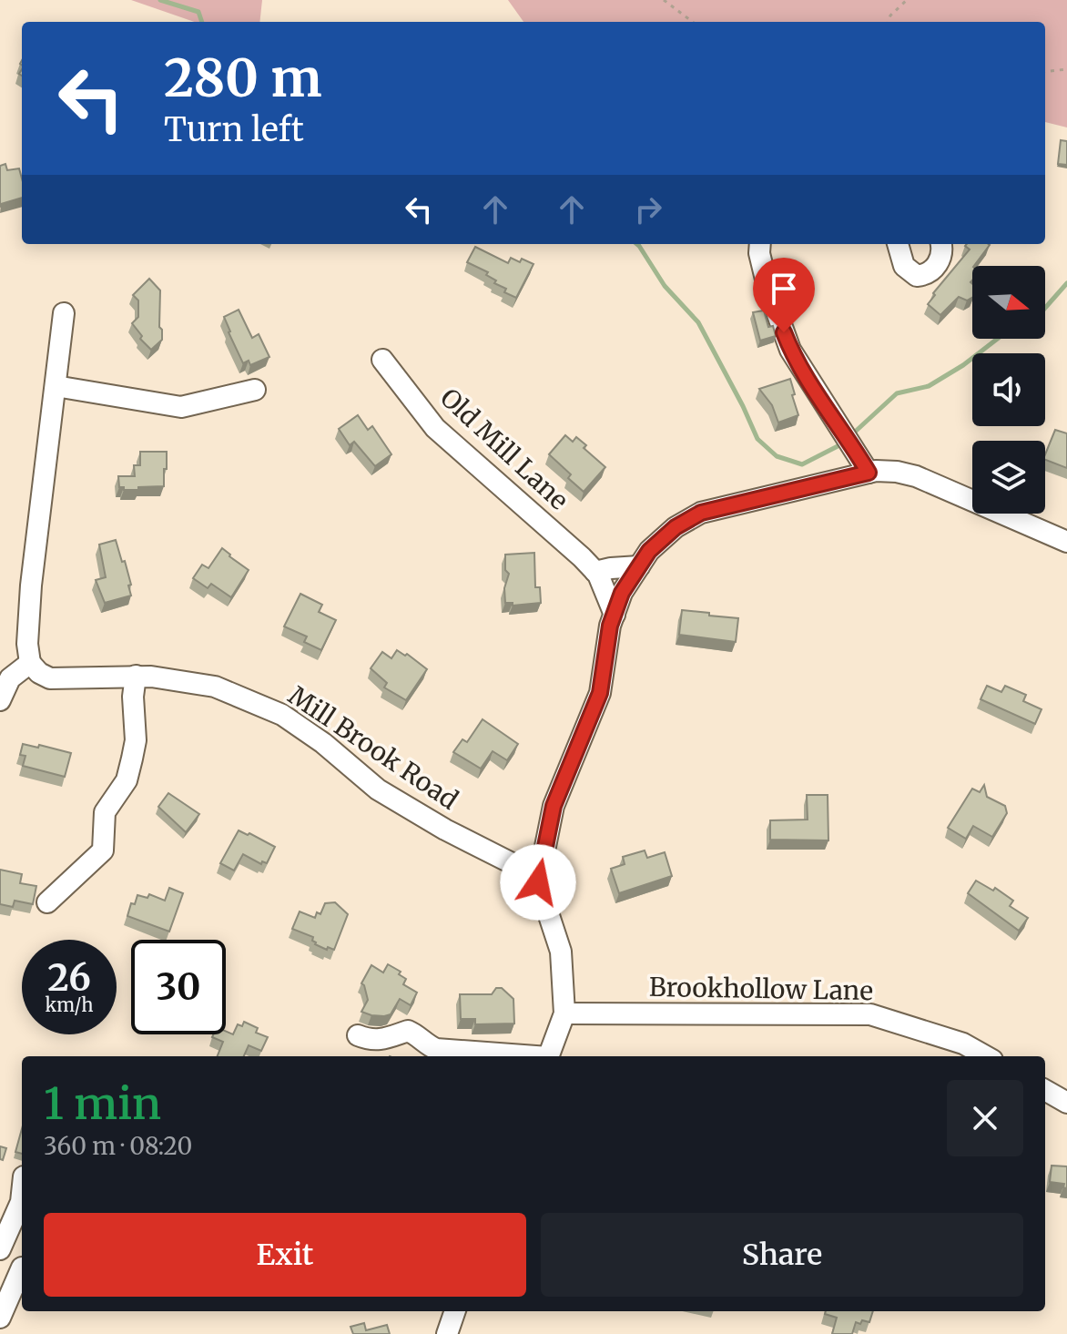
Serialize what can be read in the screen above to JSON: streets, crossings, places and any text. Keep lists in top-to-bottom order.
{
  "streets": {
    "street": ["Old Mill Lane", "Mill Brook Road", "Brookhollow Lane"]
  },
  "north": "right",
  "page": {
    "turn": ["280 m", "Turn left"],
    "speed": "26 km/h",
    "limit": "30",
    "heading": ["1 min", "360 m · 08:20"],
    "buttons": ["Exit", "Share"]
  }
}
